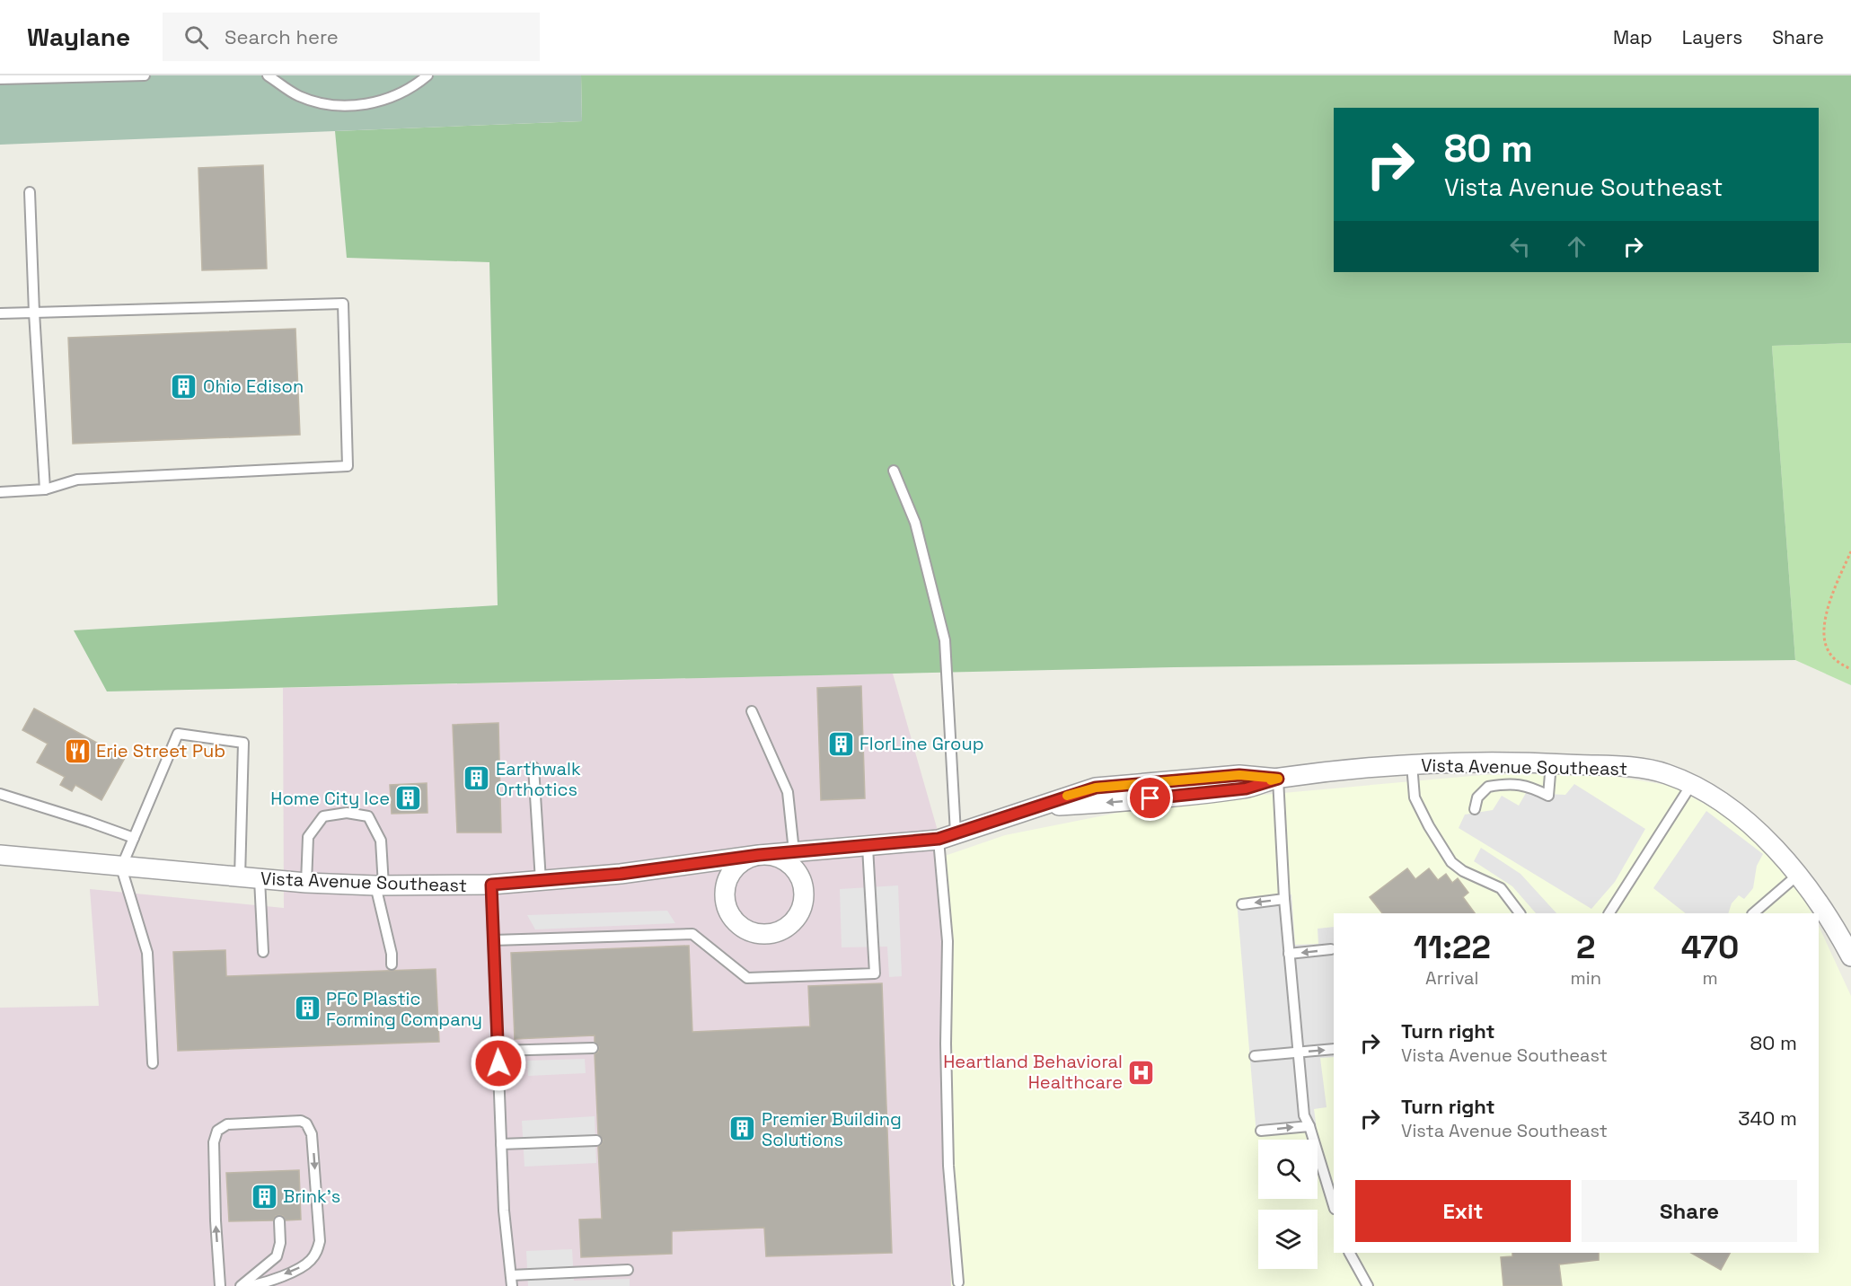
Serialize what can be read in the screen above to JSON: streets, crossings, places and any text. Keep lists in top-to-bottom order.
{
  "streets": {
    "street": ["Vista Avenue Southeast"]
  },
  "places": {
    "building": [
      "Ohio Edison",
      "FlorLine Group",
      "Earthwalk Orthotics",
      "Home City Ice",
      "PFC Plastic Forming Company",
      "Premier Building Solutions",
      "Brink's"
    ],
    "restaurant": ["Erie Street Pub"],
    "hospital": ["Heartland Behavioral Healthcare"]
  },
  "page": {
    "header": "Waylane",
    "search": "Search here",
    "nav": ["Map", "Layers", "Share"],
    "turn": ["80 m", "Vista Avenue Southeast"],
    "eta": [
      "11:22",
      "Arrival",
      "2",
      "min",
      "470",
      "m"
    ],
    "list": [
      {
        "name": "Turn right",
        "note": "Vista Avenue Southeast",
        "value": "80 m"
      },
      {
        "name": "Turn right",
        "note": "Vista Avenue Southeast",
        "value": "340 m"
      }
    ],
    "buttons": ["Exit", "Share"]
  }
}
